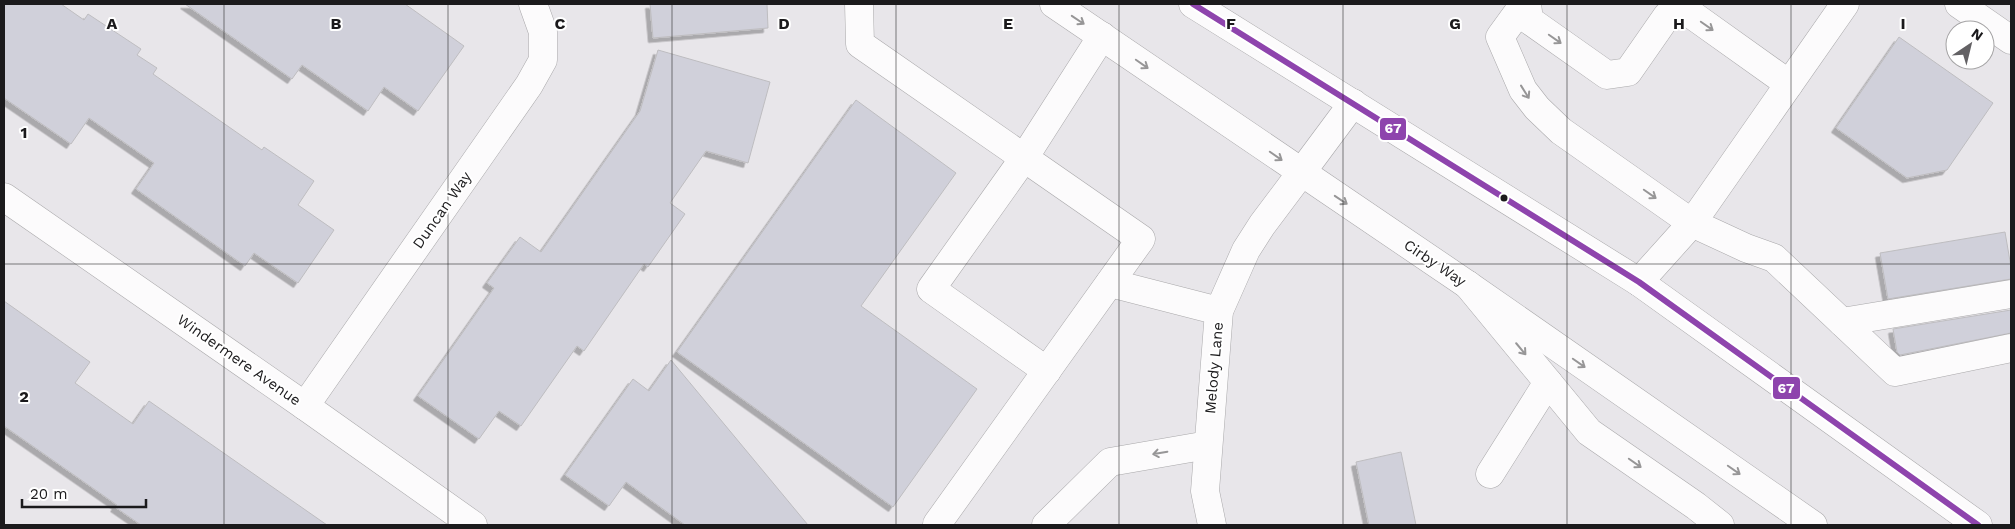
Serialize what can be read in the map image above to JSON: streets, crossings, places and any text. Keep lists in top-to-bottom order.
{
  "streets": {
    "main road": [
      "Duncan Way",
      "Cirby Way",
      "Windermere Avenue",
      "Melody Lane"
    ]
  },
  "crossings": [
    ["Duncan Way", "Windermere Avenue"],
    ["Cirby Way", "Melody Lane"]
  ],
  "lines": ["transit line 67"],
  "scale_bar": "20 m",
  "north": "top right",
  "grid": {
    "columns": [
      "A",
      "B",
      "C",
      "D",
      "E",
      "F",
      "G",
      "H",
      "I"
    ],
    "rows": ["1", "2"]
  }
}
